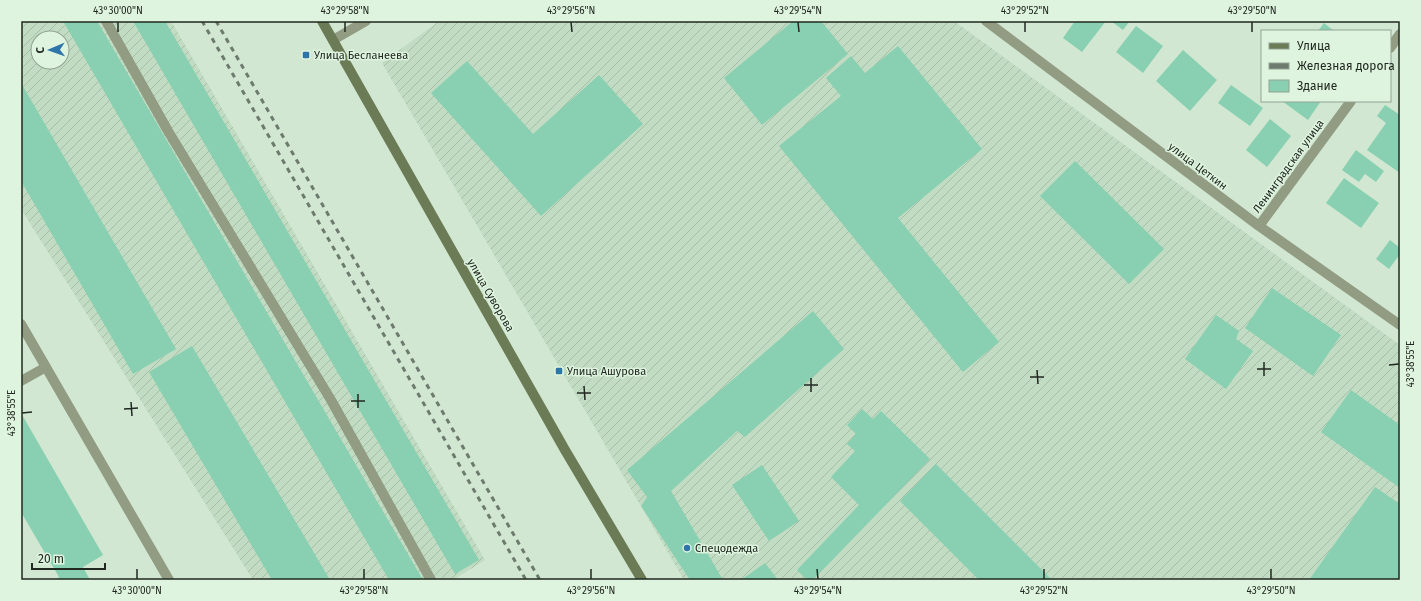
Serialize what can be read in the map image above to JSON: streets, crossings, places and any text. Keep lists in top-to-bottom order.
{
  "streets": {
    "main road": ["улица Суворова"],
    "street": ["улица Цеткин", "Ленинградская улица"]
  },
  "crossings": [
    ["улица Цеткин", "Ленинградская улица"]
  ],
  "places": {
    "transit": ["Улица Бесланеева", "Улица Ашурова"],
    "other": ["Спецодежда"]
  },
  "legend": ["Улица", "Железная дорога", "Здание"],
  "scale_bar": "20 m",
  "north": "left",
  "coordinates": [
    "43°30'00\"N",
    "43°29'58\"N",
    "43°29'56\"N",
    "43°29'54\"N",
    "43°29'52\"N",
    "43°29'50\"N",
    "43°38'55\"E"
  ]
}
